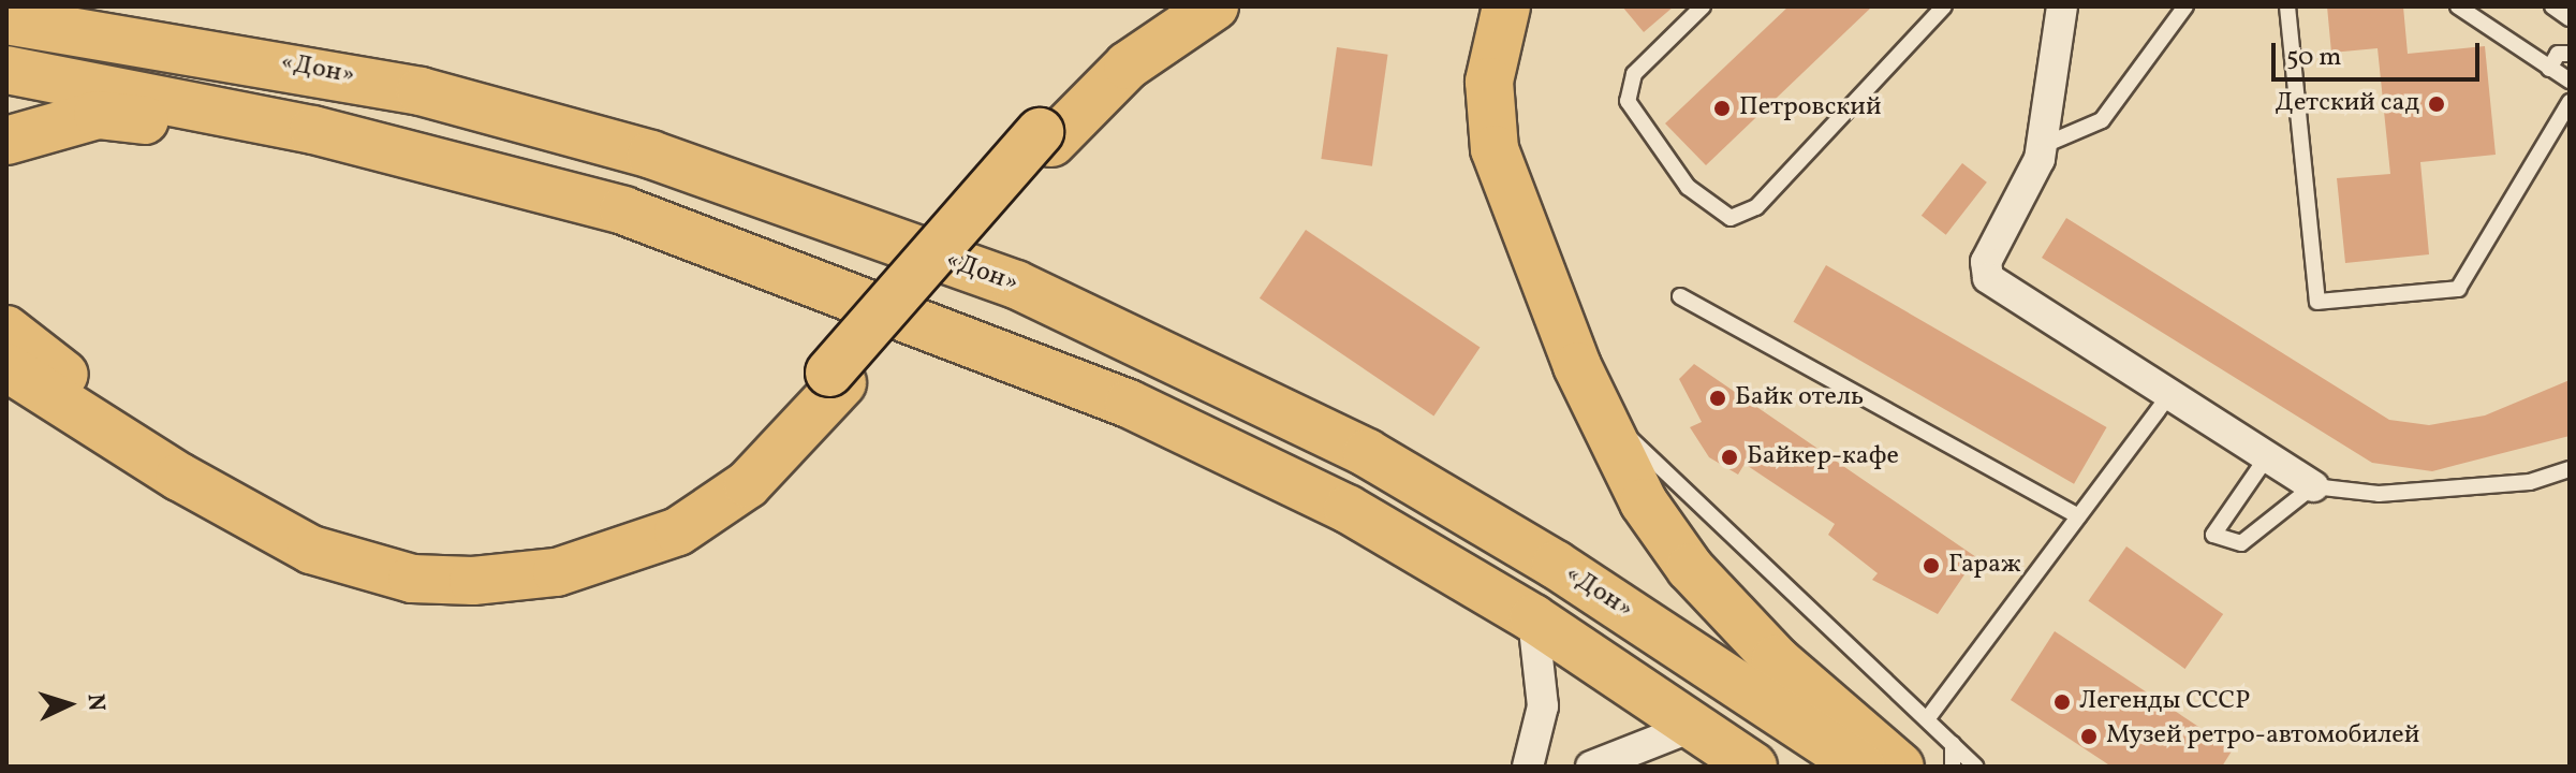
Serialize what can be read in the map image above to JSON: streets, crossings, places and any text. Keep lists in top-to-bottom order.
{
  "streets": {
    "highway": ["«Дон»"]
  },
  "places": [
    "Детский сад",
    "Петровский",
    "Байк отель",
    "Байкер-кафе",
    "Гараж",
    "Легенды СССР",
    "Музей ретро-автомобилей"
  ],
  "scale_bar": "50 m",
  "north": "right"
}
